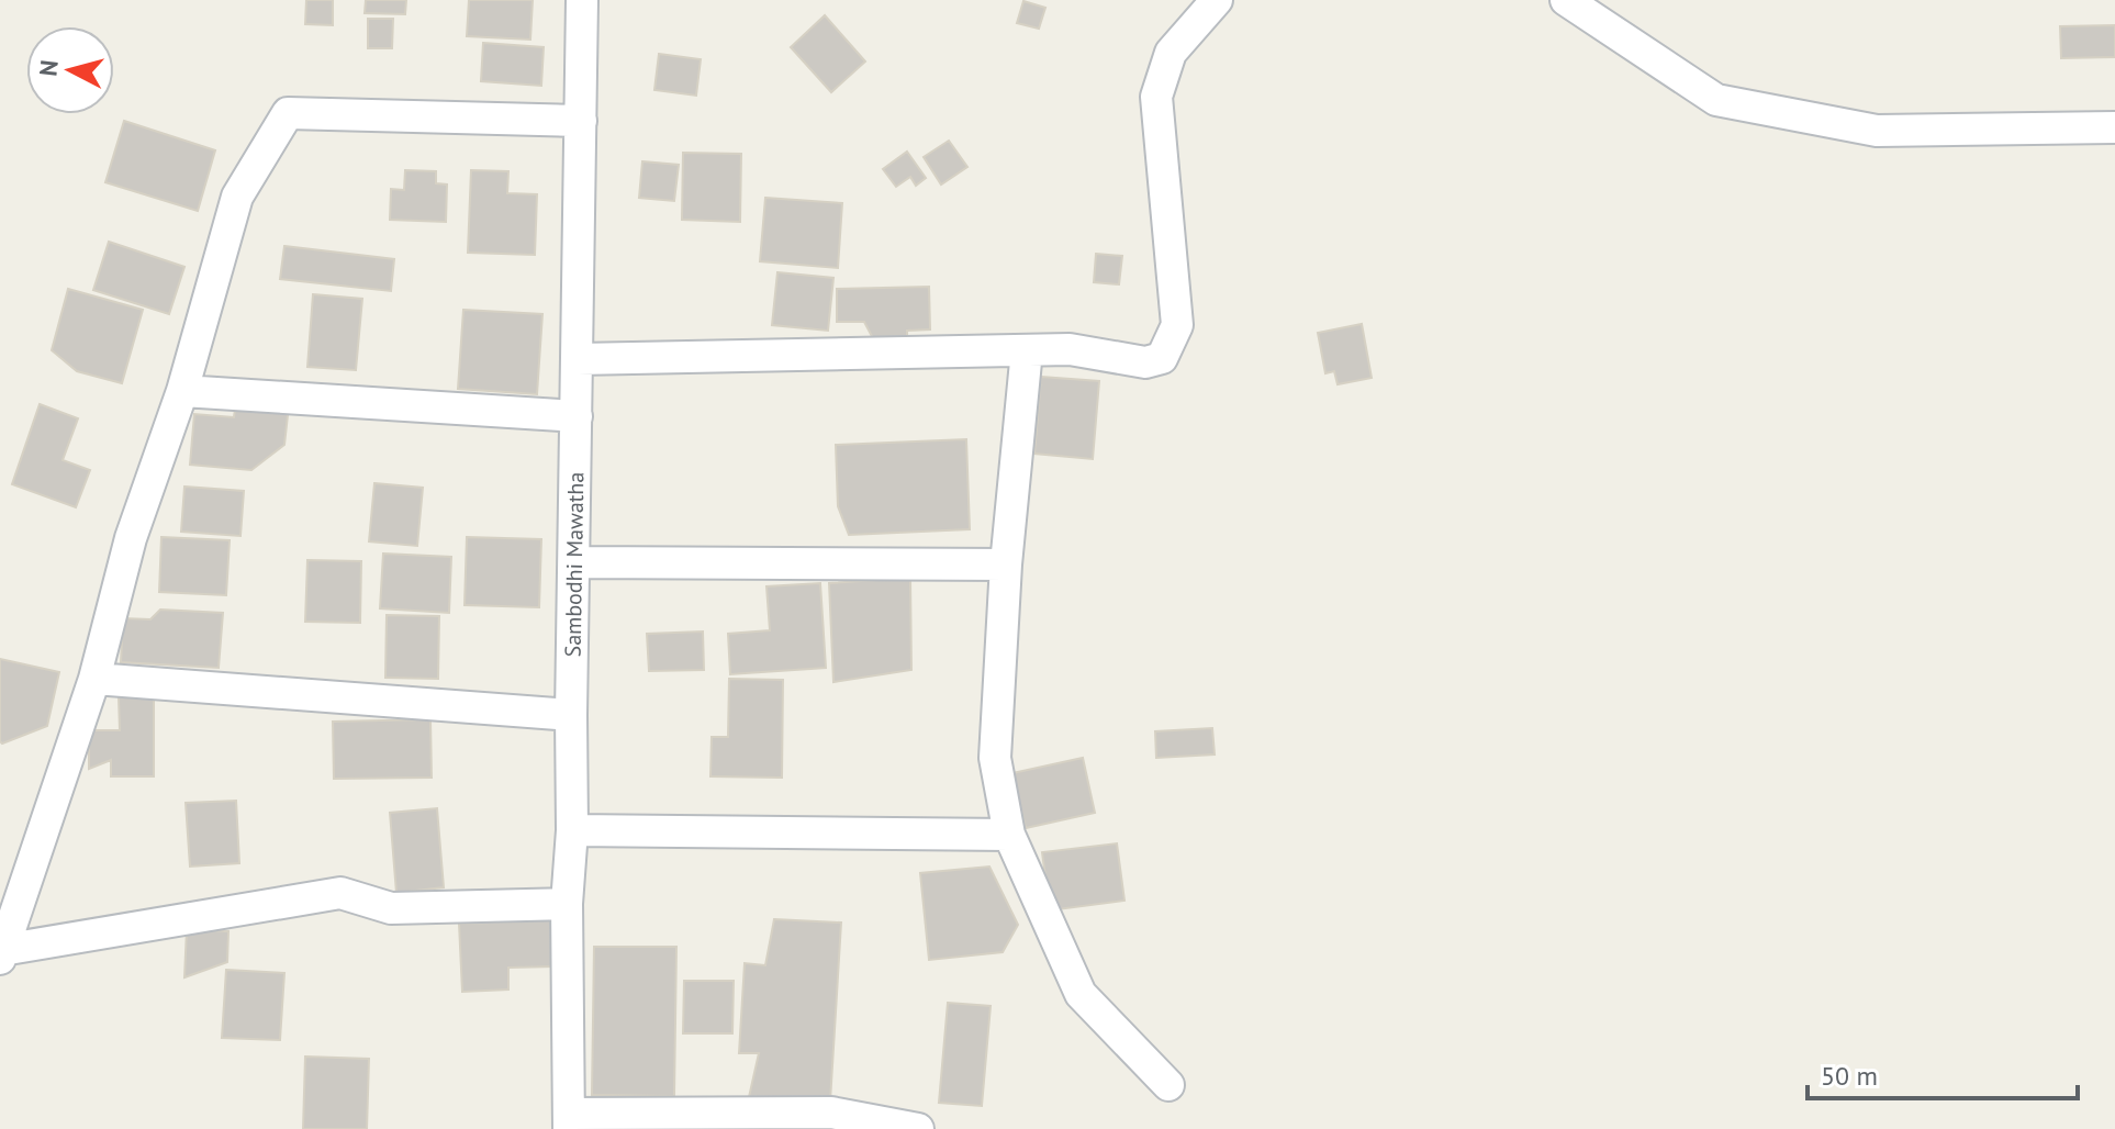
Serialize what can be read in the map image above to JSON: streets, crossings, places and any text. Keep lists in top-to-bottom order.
{
  "streets": {
    "street": ["Sambodhi Mawatha"]
  },
  "scale_bar": "50 m",
  "north": "left"
}
